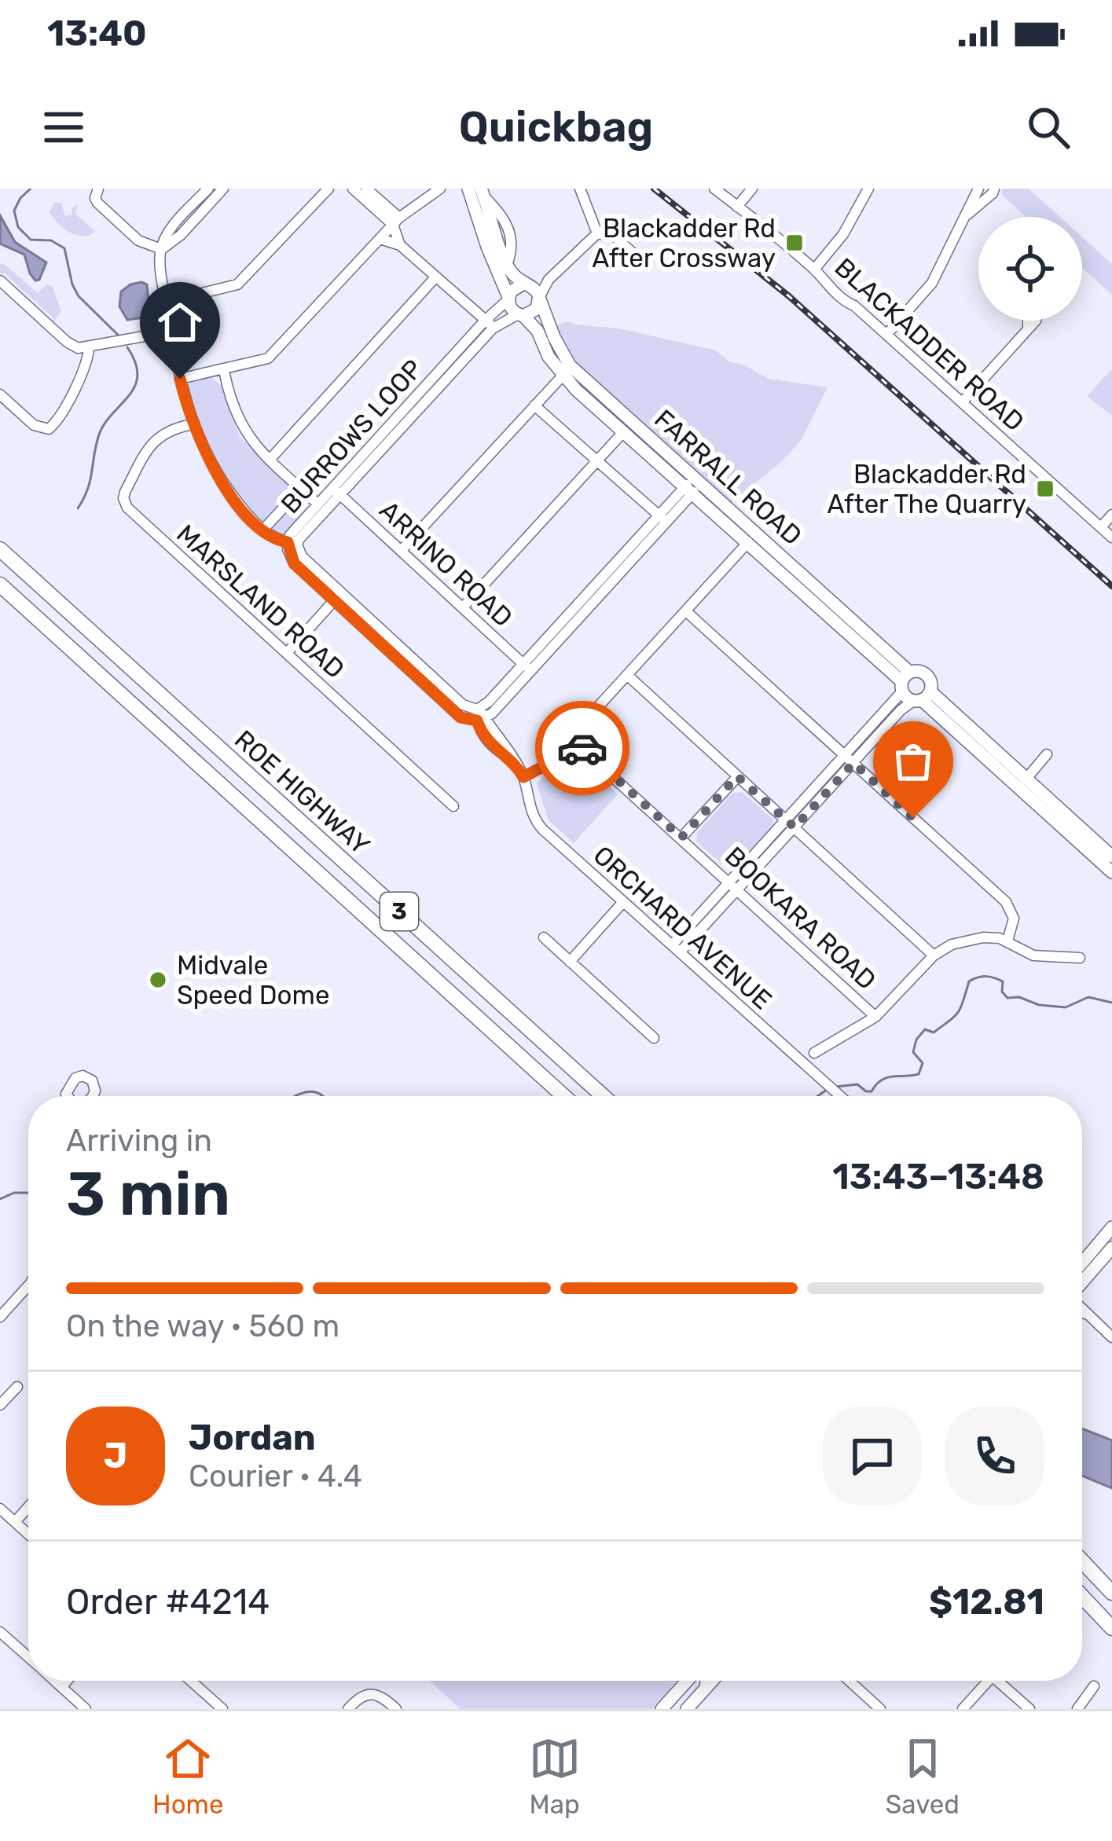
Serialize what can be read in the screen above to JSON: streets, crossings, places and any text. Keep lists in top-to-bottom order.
{
  "streets": {
    "highway": ["ROE HIGHWAY", "3"],
    "main road": ["FARRALL ROAD"],
    "street": [
      "BLACKADDER ROAD",
      "BURROWS LOOP",
      "ARRINO ROAD",
      "MARSLAND ROAD",
      "BOOKARA ROAD",
      "ORCHARD AVENUE"
    ]
  },
  "crossings": [
    ["BURROWS LOOP", "FARRALL ROAD"],
    ["BURROWS LOOP", "ARRINO ROAD"],
    ["BURROWS LOOP", "ORCHARD AVENUE"]
  ],
  "places": {
    "transit": ["Blackadder Rd After Crossway", "Blackadder Rd After The Quarry"],
    "other": ["Midvale Speed Dome"]
  },
  "page": {
    "status": "13:40",
    "header": "Quickbag",
    "heading": ["3 min", "Arriving in", "13:43–13:48"],
    "panel": [
      "Jordan",
      "Courier · 4.4",
      "Order #4214",
      "$12.81"
    ],
    "bar": "On the way · 560 m",
    "round": "J",
    "tabs": ["Home", "Map", "Saved"]
  }
}
